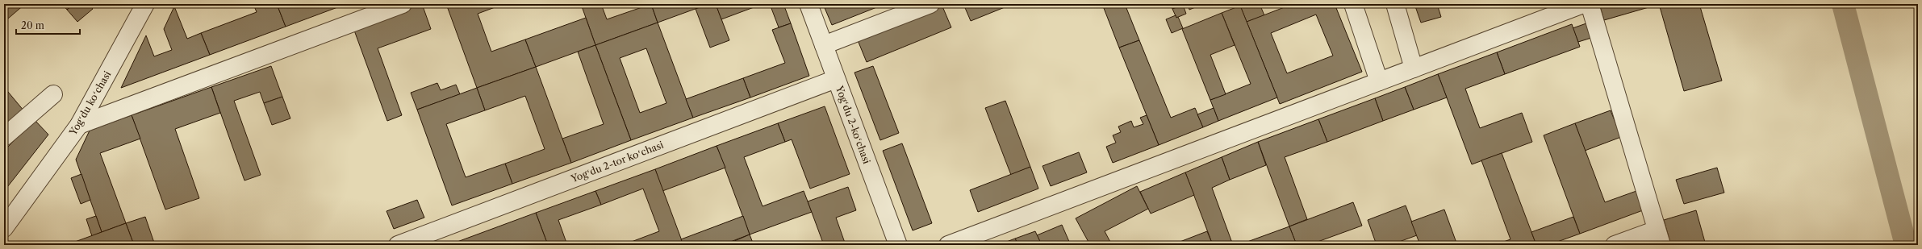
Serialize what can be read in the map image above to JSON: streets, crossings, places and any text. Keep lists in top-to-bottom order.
{
  "streets": {
    "street": ["Yogʻdu koʻchasi", "Yogʻdu 2-koʻchasi", "Yogʻdu 2-tor koʻchasi"]
  },
  "crossings": [
    ["Yogʻdu 2-koʻchasi", "Yogʻdu 2-tor koʻchasi"]
  ],
  "scale_bar": "20 m"
}
